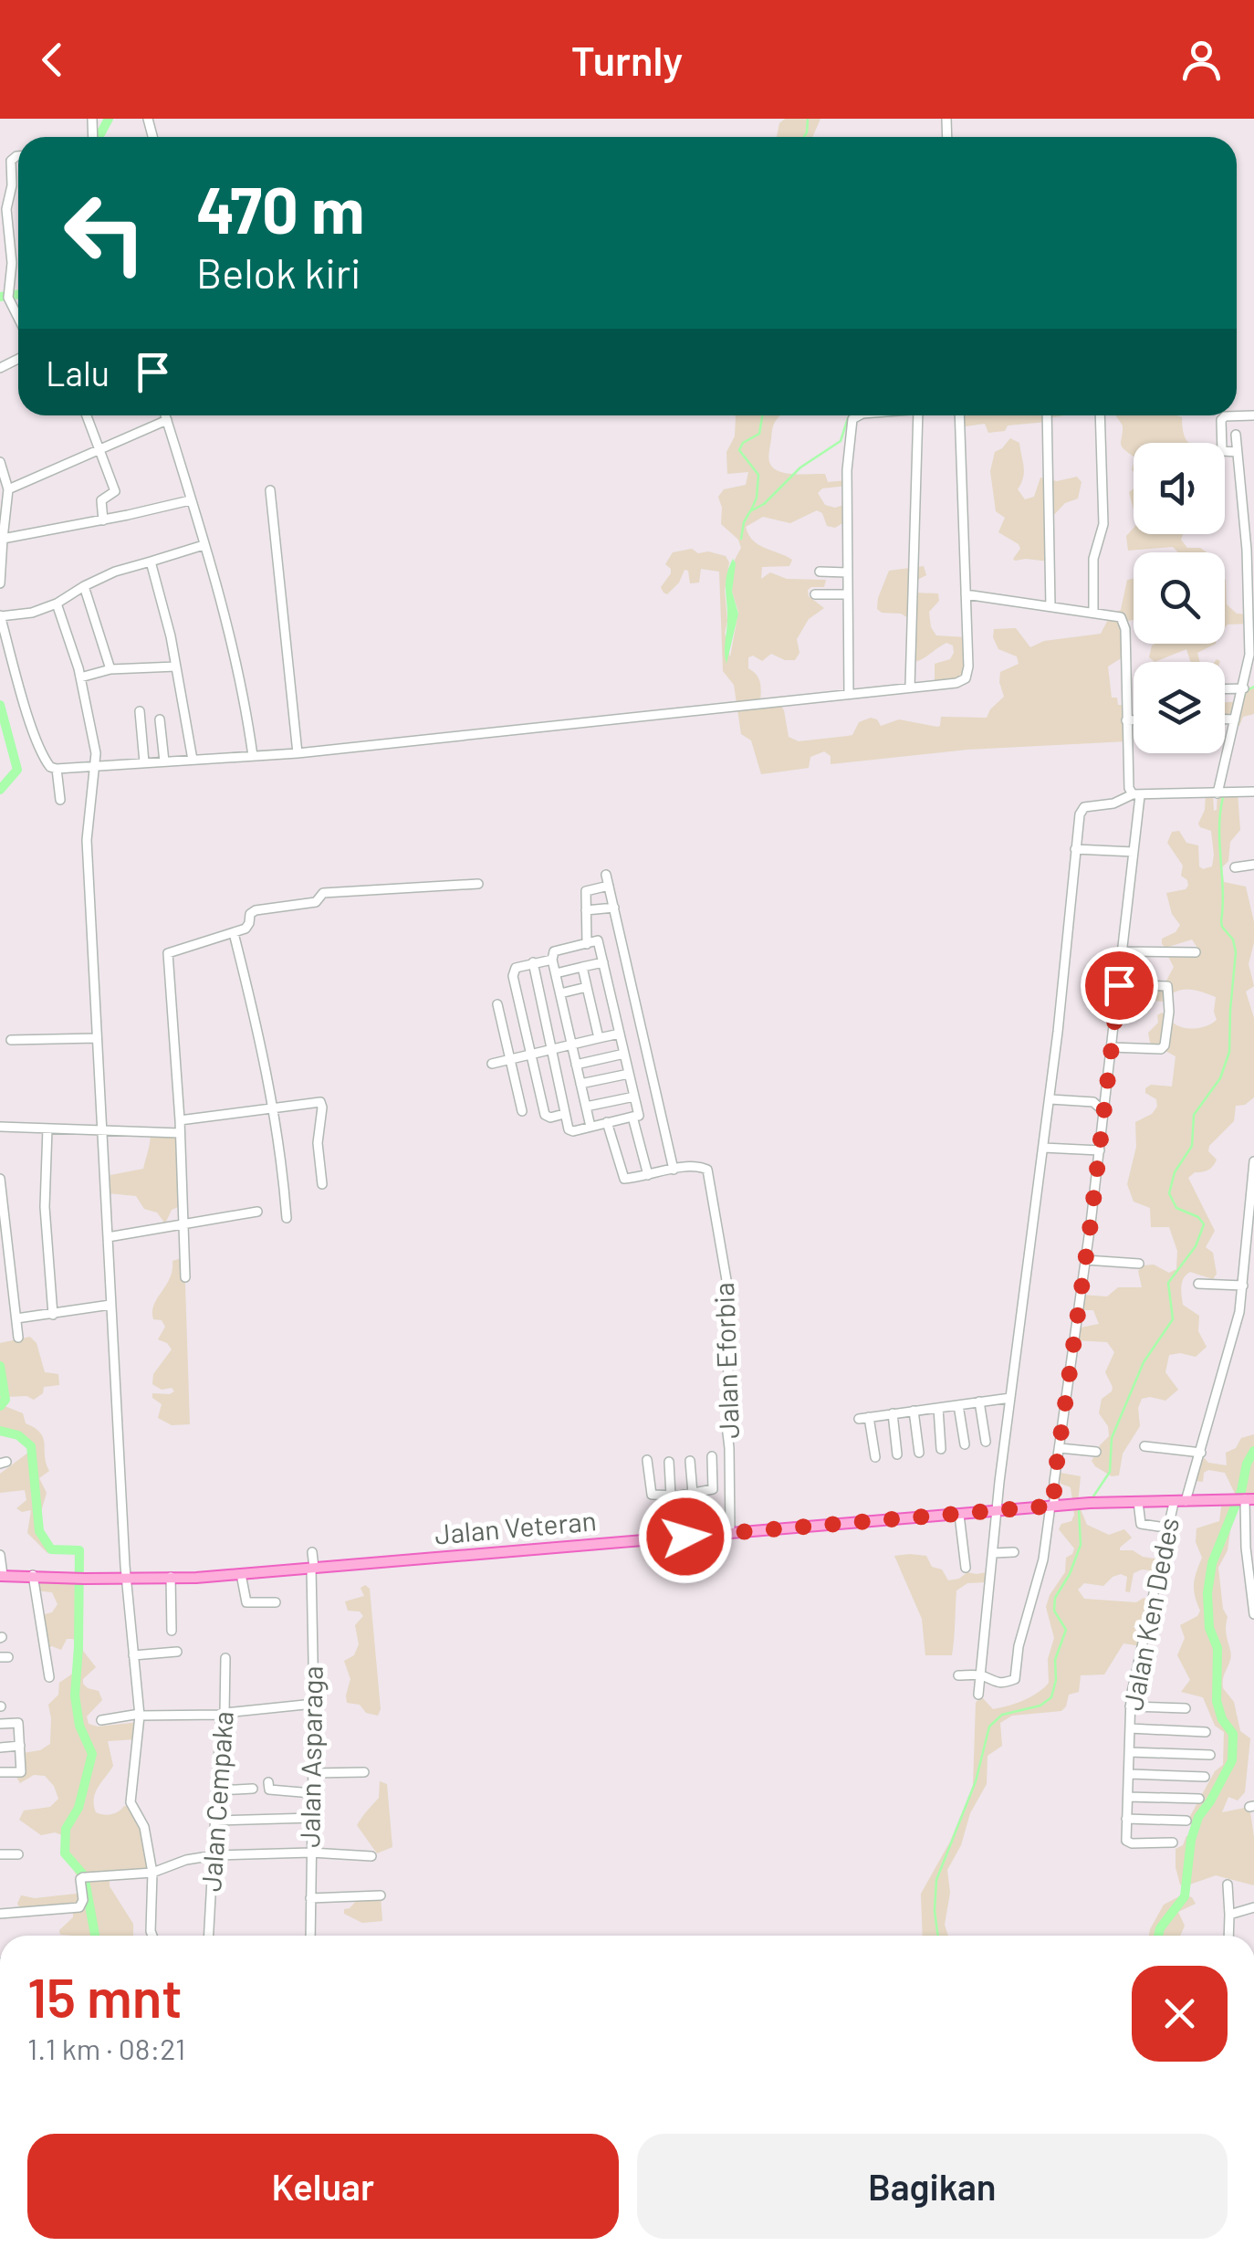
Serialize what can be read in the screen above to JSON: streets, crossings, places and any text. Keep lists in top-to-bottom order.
{
  "streets": {
    "main road": ["Jalan Veteran"],
    "street": [
      "Jalan Eforbia",
      "Jalan Ken Dedes",
      "Jalan Asparaga",
      "Jalan Cempaka"
    ]
  },
  "crossings": [
    ["Jalan Eforbia", "Jalan Veteran"],
    ["Jalan Veteran", "Jalan Ken Dedes"],
    ["Jalan Veteran", "Jalan Asparaga"]
  ],
  "page": {
    "header": "Turnly",
    "turn": ["470 m", "Belok kiri"],
    "then": "Lalu",
    "heading": ["15 mnt", "1.1 km · 08:21"],
    "buttons": ["Keluar", "Bagikan"]
  }
}
